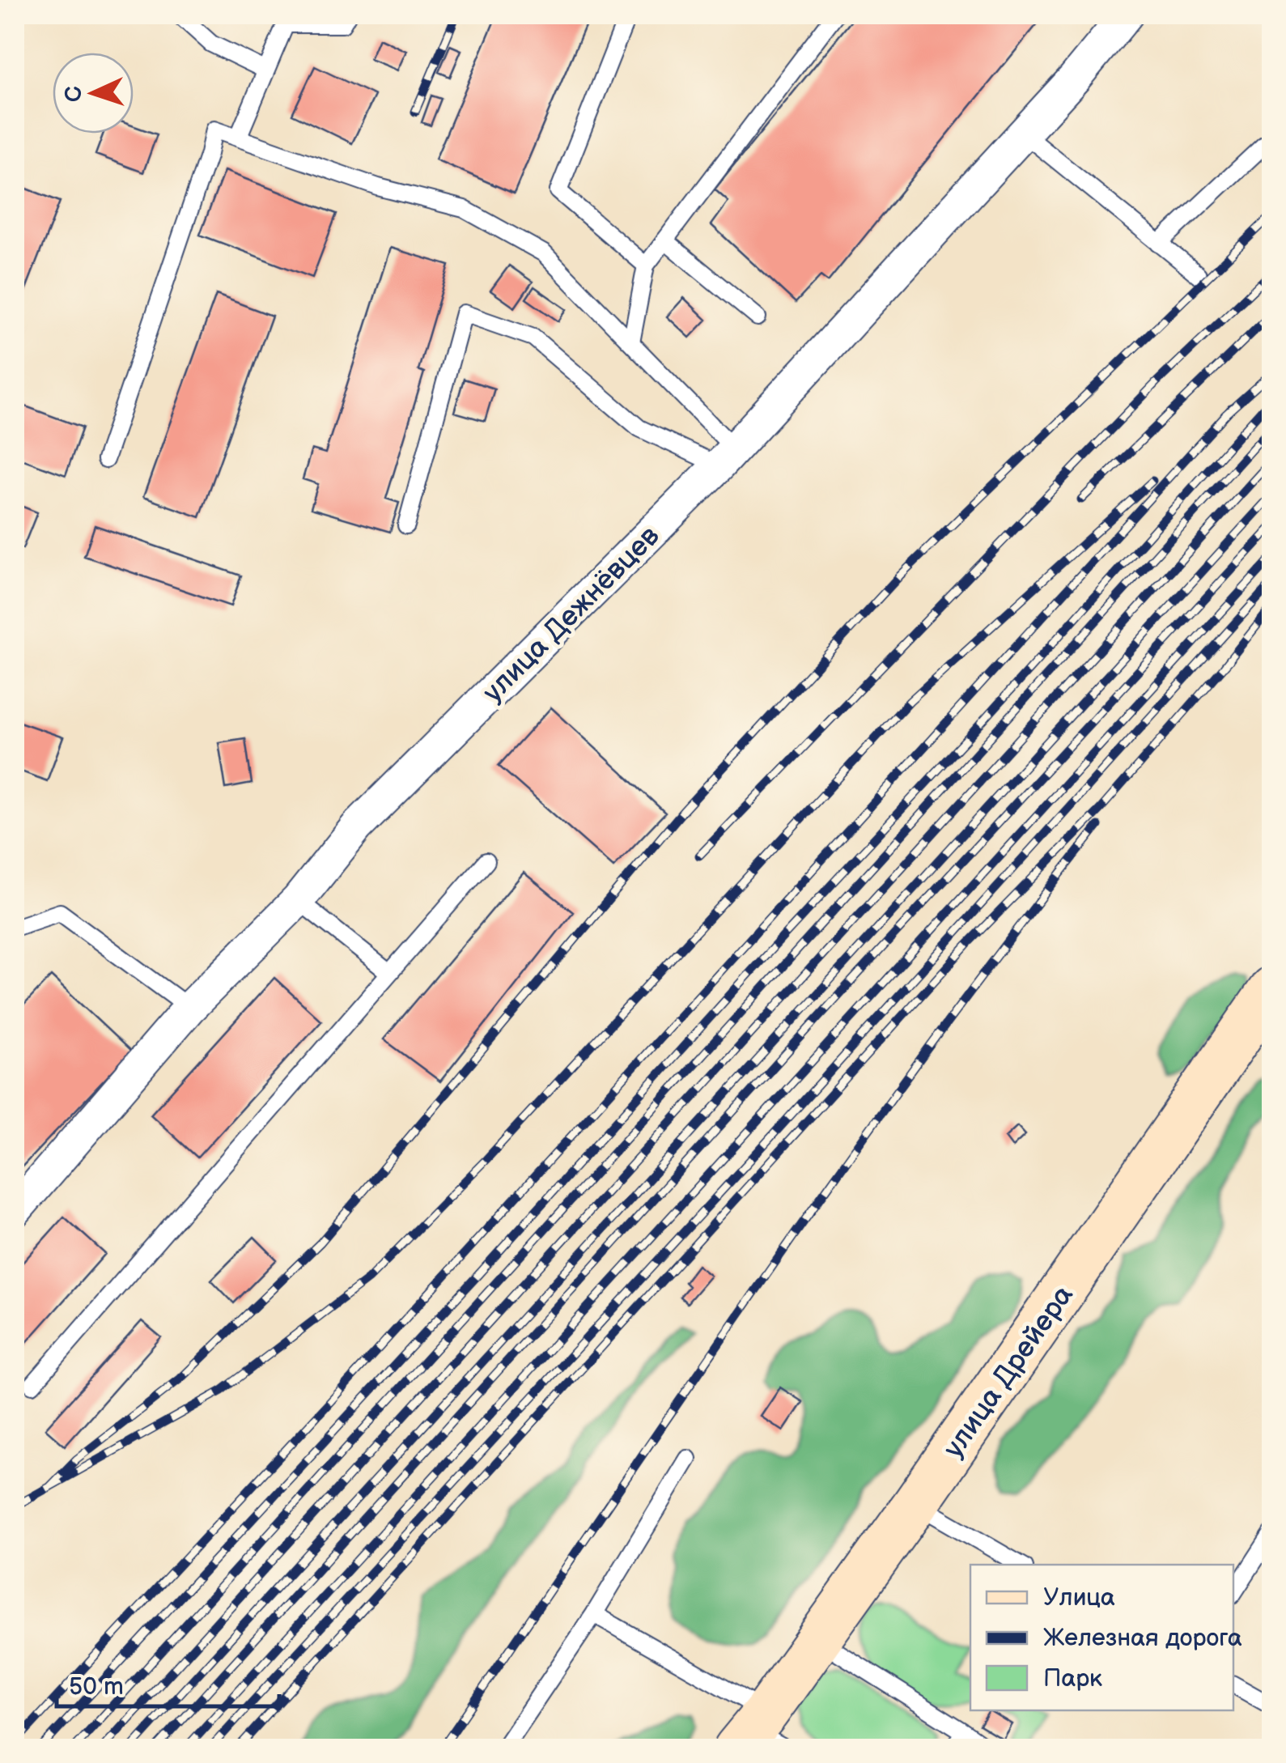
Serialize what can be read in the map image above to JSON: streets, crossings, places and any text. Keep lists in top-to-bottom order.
{
  "streets": {
    "main road": ["улица Дрейера"],
    "street": ["улица Дежнёвцев"]
  },
  "legend": ["Улица", "Железная дорога", "Парк"],
  "scale_bar": "50 m",
  "north": "left"
}
